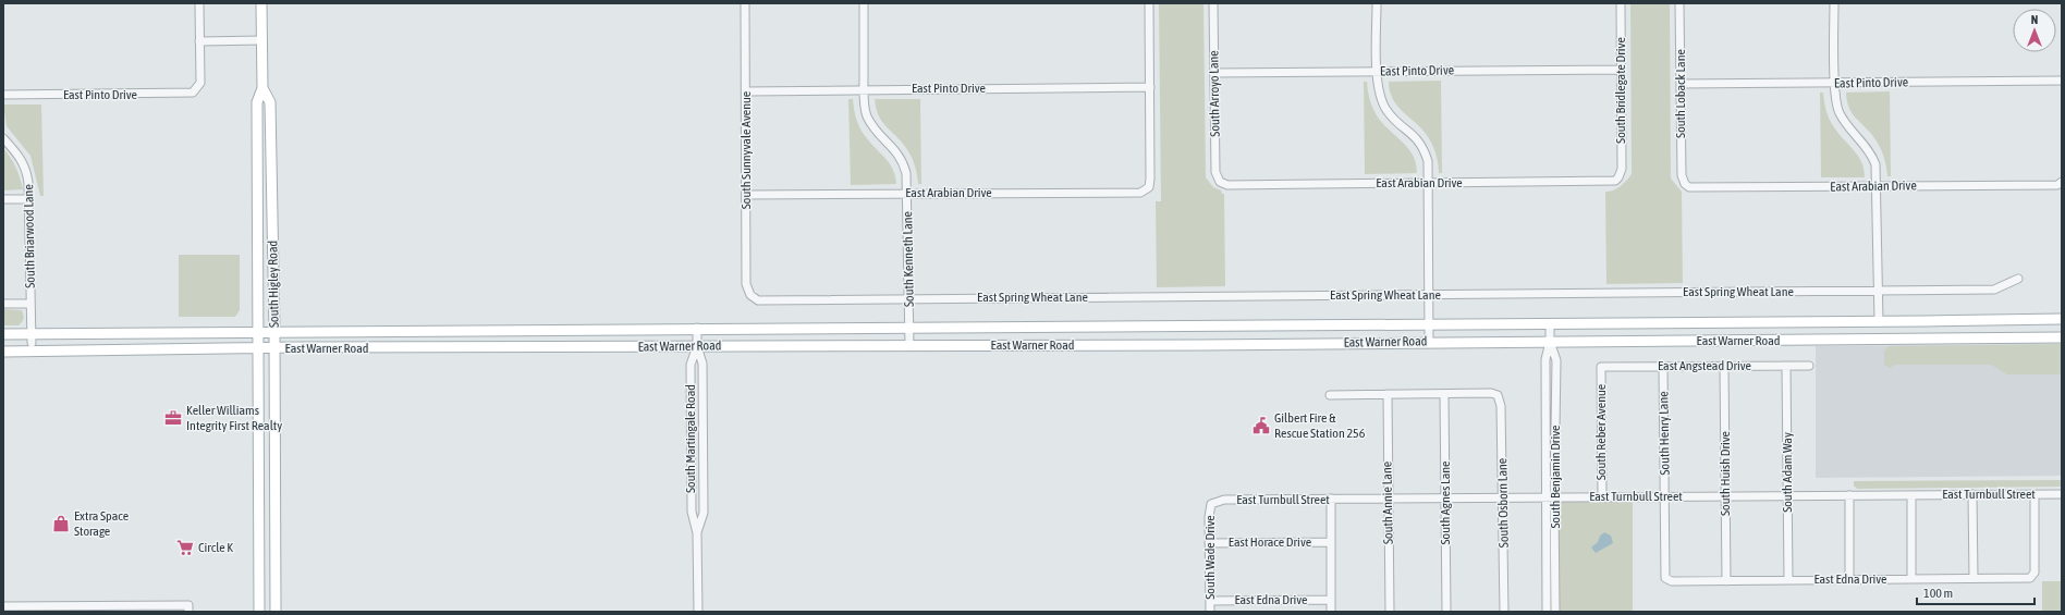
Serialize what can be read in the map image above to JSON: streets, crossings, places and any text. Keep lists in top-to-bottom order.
{
  "streets": {
    "main road": ["South Higley Road", "East Warner Road"],
    "street": [
      "East Pinto Drive",
      "South Bridlegate Drive",
      "South Arroyo Lane",
      "South Loback Lane",
      "South Sunnyvale Avenue",
      "East Arabian Drive",
      "South Briarwood Lane",
      "South Kenneth Lane",
      "East Spring Wheat Lane",
      "East Angstead Drive",
      "South Reber Avenue",
      "South Henry Lane",
      "South Martingale Road",
      "South Adam Way",
      "South Huish Drive",
      "South Benjamin Drive",
      "East Turnbull Street",
      "South Annie Lane",
      "South Agnes Lane",
      "South Osborn Lane",
      "East Horace Drive",
      "South Wade Drive",
      "East Edna Drive"
    ]
  },
  "crossings": [
    ["East Pinto Drive", "South Bridlegate Drive"],
    ["East Pinto Drive", "South Arroyo Lane"],
    ["East Pinto Drive", "South Loback Lane"],
    ["East Pinto Drive", "South Sunnyvale Avenue"],
    ["East Pinto Drive", "East Arabian Drive"],
    ["East Pinto Drive", "South Kenneth Lane"],
    ["South Bridlegate Drive", "East Arabian Drive"],
    ["South Arroyo Lane", "East Arabian Drive"],
    ["South Loback Lane", "East Arabian Drive"],
    ["South Sunnyvale Avenue", "East Arabian Drive"],
    ["South Sunnyvale Avenue", "East Spring Wheat Lane"],
    ["East Arabian Drive", "South Kenneth Lane"],
    ["South Briarwood Lane", "East Warner Road"],
    ["South Kenneth Lane", "East Spring Wheat Lane"],
    ["South Kenneth Lane", "East Warner Road"],
    ["South Higley Road", "East Warner Road"],
    ["East Warner Road", "South Martingale Road"],
    ["East Warner Road", "South Benjamin Drive"],
    ["East Angstead Drive", "South Reber Avenue"],
    ["East Angstead Drive", "South Henry Lane"],
    ["East Angstead Drive", "South Adam Way"],
    ["East Angstead Drive", "South Huish Drive"],
    ["South Reber Avenue", "East Turnbull Street"],
    ["South Henry Lane", "East Turnbull Street"],
    ["South Henry Lane", "East Edna Drive"],
    ["South Adam Way", "East Turnbull Street"],
    ["South Adam Way", "East Edna Drive"],
    ["South Huish Drive", "East Turnbull Street"],
    ["South Huish Drive", "East Edna Drive"],
    ["South Benjamin Drive", "East Turnbull Street"],
    ["East Turnbull Street", "South Annie Lane"],
    ["East Turnbull Street", "South Agnes Lane"],
    ["East Turnbull Street", "South Osborn Lane"],
    ["East Turnbull Street", "South Wade Drive"],
    ["East Turnbull Street", "East Edna Drive"],
    ["South Agnes Lane", "South Osborn Lane"],
    ["East Horace Drive", "South Wade Drive"],
    ["South Wade Drive", "East Edna Drive"]
  ],
  "places": {
    "office": ["Keller Williams Integrity First Realty"],
    "public building": ["Gilbert Fire & Rescue Station 256"],
    "shop": ["Extra Space Storage"],
    "supermarket": ["Circle K"]
  },
  "scale_bar": "100 m",
  "north": "top"
}
